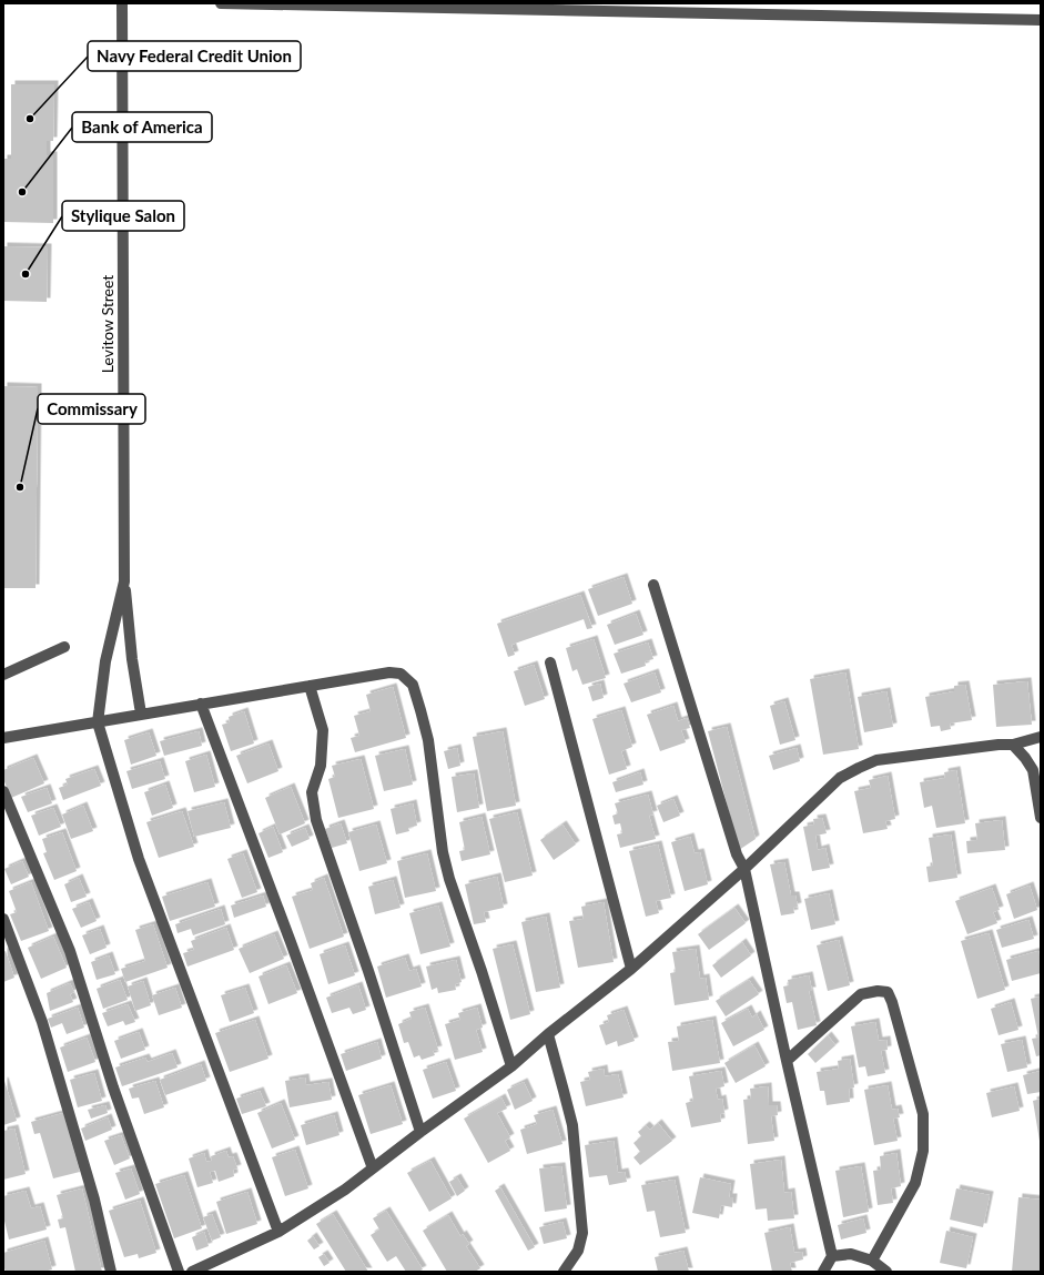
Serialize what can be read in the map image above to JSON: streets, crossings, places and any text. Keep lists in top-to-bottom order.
{
  "streets": {
    "street": ["Levitow Street"]
  },
  "places": [
    "Navy Federal Credit Union",
    "Bank of America",
    "Stylique Salon",
    "Commissary"
  ]
}
